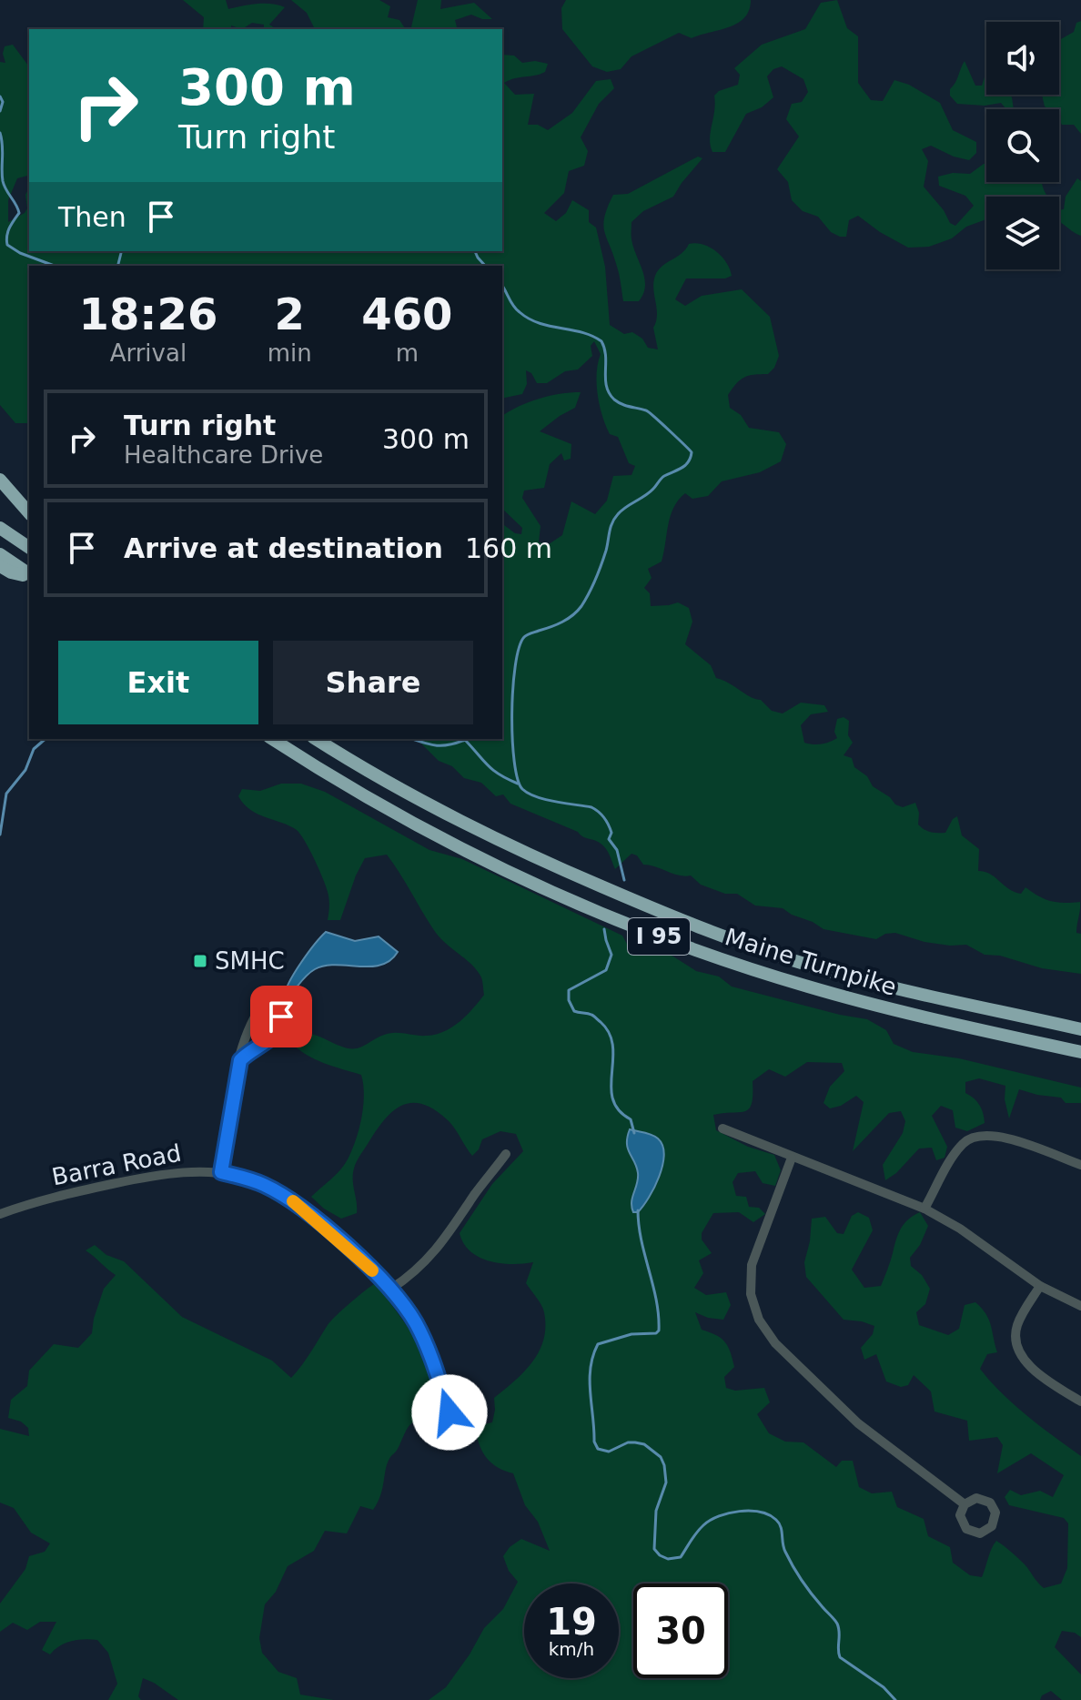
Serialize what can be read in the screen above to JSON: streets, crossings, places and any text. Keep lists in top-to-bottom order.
{
  "streets": {
    "highway": ["I 95", "Maine Turnpike"],
    "street": ["Barra Road"]
  },
  "places": {
    "transit": ["SMHC"]
  },
  "page": {
    "turn": ["300 m", "Turn right"],
    "then": "Then",
    "eta": [
      "18:26",
      "Arrival",
      "2",
      "min",
      "460",
      "m"
    ],
    "list": [
      {
        "name": "Turn right",
        "note": "Healthcare Drive",
        "value": "300 m"
      },
      {
        "name": "Arrive at destination",
        "value": "160 m"
      }
    ],
    "buttons": ["Exit", "Share"],
    "speed": "19 km/h",
    "limit": "30"
  }
}
